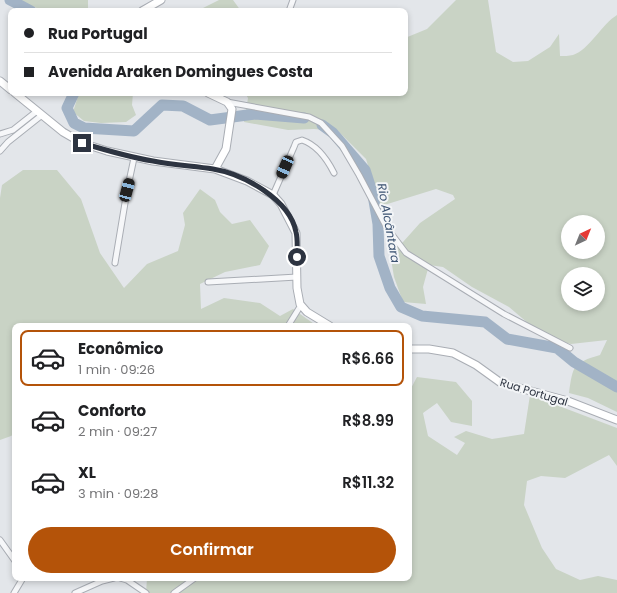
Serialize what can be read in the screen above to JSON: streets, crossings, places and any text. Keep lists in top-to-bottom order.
{
  "streets": {
    "street": ["Rua Portugal"]
  },
  "water": ["Rio Alcântara"],
  "north": "top right",
  "page": {
    "banner": ["Rua Portugal", "Avenida Araken Domingues Costa"],
    "list": [
      {
        "name": "Econômico",
        "note": "1 min · 09:26",
        "value": "R$6.66"
      },
      {
        "name": "Conforto",
        "note": "2 min · 09:27",
        "value": "R$8.99"
      },
      {
        "name": "XL",
        "note": "3 min · 09:28",
        "value": "R$11.32"
      }
    ],
    "buttons": "Confirmar"
  }
}
